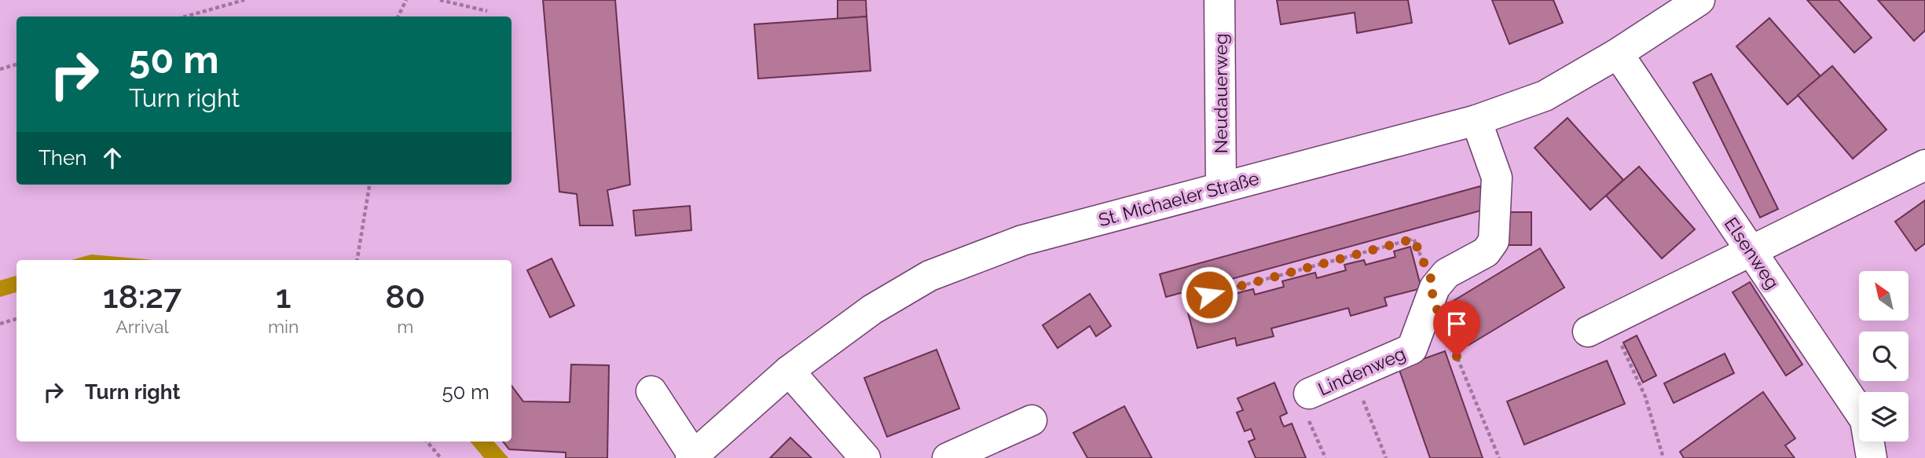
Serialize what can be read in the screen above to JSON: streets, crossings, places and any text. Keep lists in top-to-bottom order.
{
  "streets": {
    "street": [
      "Neudauerweg",
      "St. Michaeler Straße",
      "Elsenweg",
      "Lindenweg"
    ]
  },
  "crossings": [
    ["Neudauerweg", "St. Michaeler Straße"],
    ["St. Michaeler Straße", "Elsenweg"],
    ["St. Michaeler Straße", "Lindenweg"]
  ],
  "north": "top left",
  "page": {
    "turn": ["50 m", "Turn right"],
    "then": "Then",
    "eta": [
      "18:27",
      "Arrival",
      "1",
      "min",
      "80",
      "m"
    ],
    "list": [
      {
        "name": "Turn right",
        "value": "50 m"
      }
    ]
  }
}
